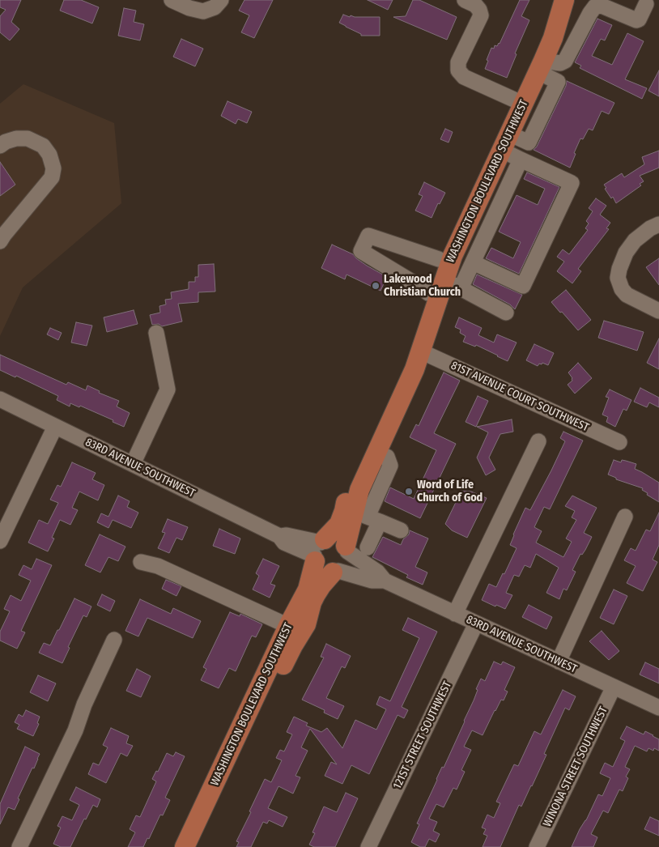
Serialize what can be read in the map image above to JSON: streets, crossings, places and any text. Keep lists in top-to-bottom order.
{
  "streets": {
    "main road": ["WASHINGTON BOULEVARD SOUTHWEST"],
    "street": [
      "81ST AVENUE COURT SOUTHWEST",
      "83RD AVENUE SOUTHWEST",
      "121ST STREET SOUTHWEST",
      "WINONA STREET SOUTHWEST"
    ]
  },
  "crossings": [
    ["WASHINGTON BOULEVARD SOUTHWEST", "81ST AVENUE COURT SOUTHWEST"],
    ["WASHINGTON BOULEVARD SOUTHWEST", "83RD AVENUE SOUTHWEST"],
    ["83RD AVENUE SOUTHWEST", "121ST STREET SOUTHWEST"],
    ["83RD AVENUE SOUTHWEST", "WINONA STREET SOUTHWEST"]
  ],
  "places": ["Lakewood Christian Church", "Word of Life Church of God"]
}
